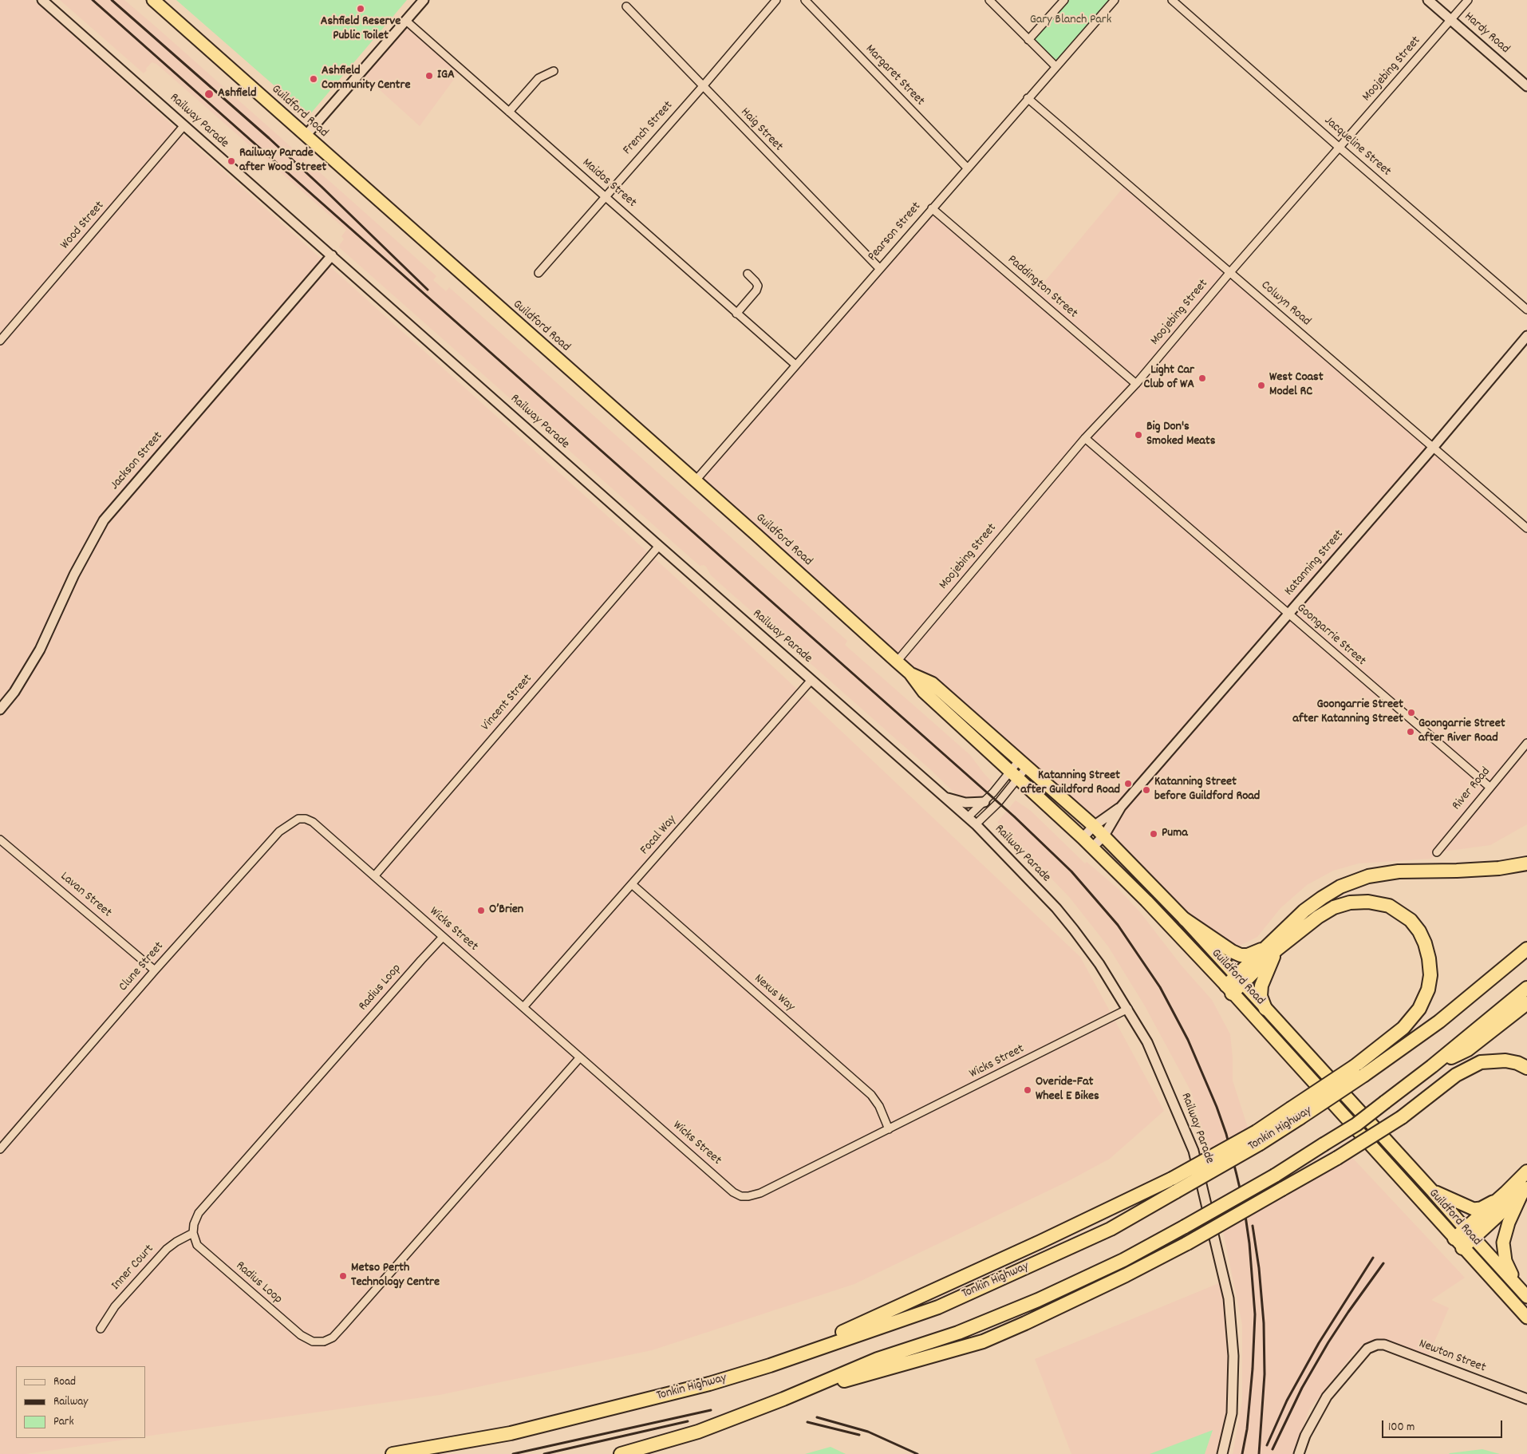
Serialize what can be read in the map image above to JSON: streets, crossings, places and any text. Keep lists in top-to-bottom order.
{
  "streets": {
    "highway": ["Guildford Road", "Tonkin Highway"],
    "street": [
      "Hardy Road",
      "Moojebing Street",
      "Margaret Street",
      "Railway Parade",
      "French Street",
      "Haig Street",
      "Jacqueline Street",
      "Maidos Street",
      "Wood Street",
      "Pearson Street",
      "Paddington Street",
      "Colwyn Road",
      "Jackson Street",
      "Katanning Street",
      "Goongarrie Street",
      "Vincent Street",
      "River Road",
      "Focal Way",
      "Lavan Street",
      "Wicks Street",
      "Clune Street",
      "Radius Loop",
      "Nexus Way",
      "Inner Court",
      "Newton Street"
    ]
  },
  "crossings": [
    ["Hardy Road", "Moojebing Street"],
    ["Moojebing Street", "Guildford Road"],
    ["Moojebing Street", "Jacqueline Street"],
    ["Moojebing Street", "Paddington Street"],
    ["Moojebing Street", "Colwyn Road"],
    ["Moojebing Street", "Goongarrie Street"],
    ["Margaret Street", "Pearson Street"],
    ["Guildford Road", "Pearson Street"],
    ["Guildford Road", "Katanning Street"],
    ["Railway Parade", "Wood Street"],
    ["Railway Parade", "Jackson Street"],
    ["Railway Parade", "Vincent Street"],
    ["Railway Parade", "Focal Way"],
    ["Railway Parade", "Wicks Street"],
    ["French Street", "Haig Street"],
    ["French Street", "Maidos Street"],
    ["Haig Street", "Pearson Street"],
    ["Maidos Street", "Pearson Street"],
    ["Pearson Street", "Paddington Street"],
    ["Pearson Street", "Colwyn Road"],
    ["Colwyn Road", "Katanning Street"],
    ["Katanning Street", "Goongarrie Street"],
    ["Goongarrie Street", "River Road"],
    ["Vincent Street", "Wicks Street"],
    ["Focal Way", "Wicks Street"],
    ["Focal Way", "Nexus Way"],
    ["Lavan Street", "Clune Street"],
    ["Wicks Street", "Clune Street"],
    ["Wicks Street", "Radius Loop"],
    ["Wicks Street", "Nexus Way"],
    ["Radius Loop", "Inner Court"]
  ],
  "parks": ["Gary Blanch Park"],
  "places": [
    "Ashfield Reserve Public Toilet",
    "IGA",
    "Ashfield Community Centre",
    "Ashfield",
    "Railway Parade after Wood Street",
    "Light Car Club of WA",
    "West Coast Model RC",
    "Big Don's Smoked Meats",
    "Goongarrie Street after Katanning Street",
    "Goongarrie Street after River Road",
    "Katanning Street after Guildford Road",
    "Katanning Street before Guildford Road",
    "Puma",
    "O’Brien",
    "Overide-Fat Wheel E Bikes",
    "Metso Perth Technology Centre"
  ],
  "legend": ["Road", "Railway", "Park"],
  "scale_bar": "100 m"
}
